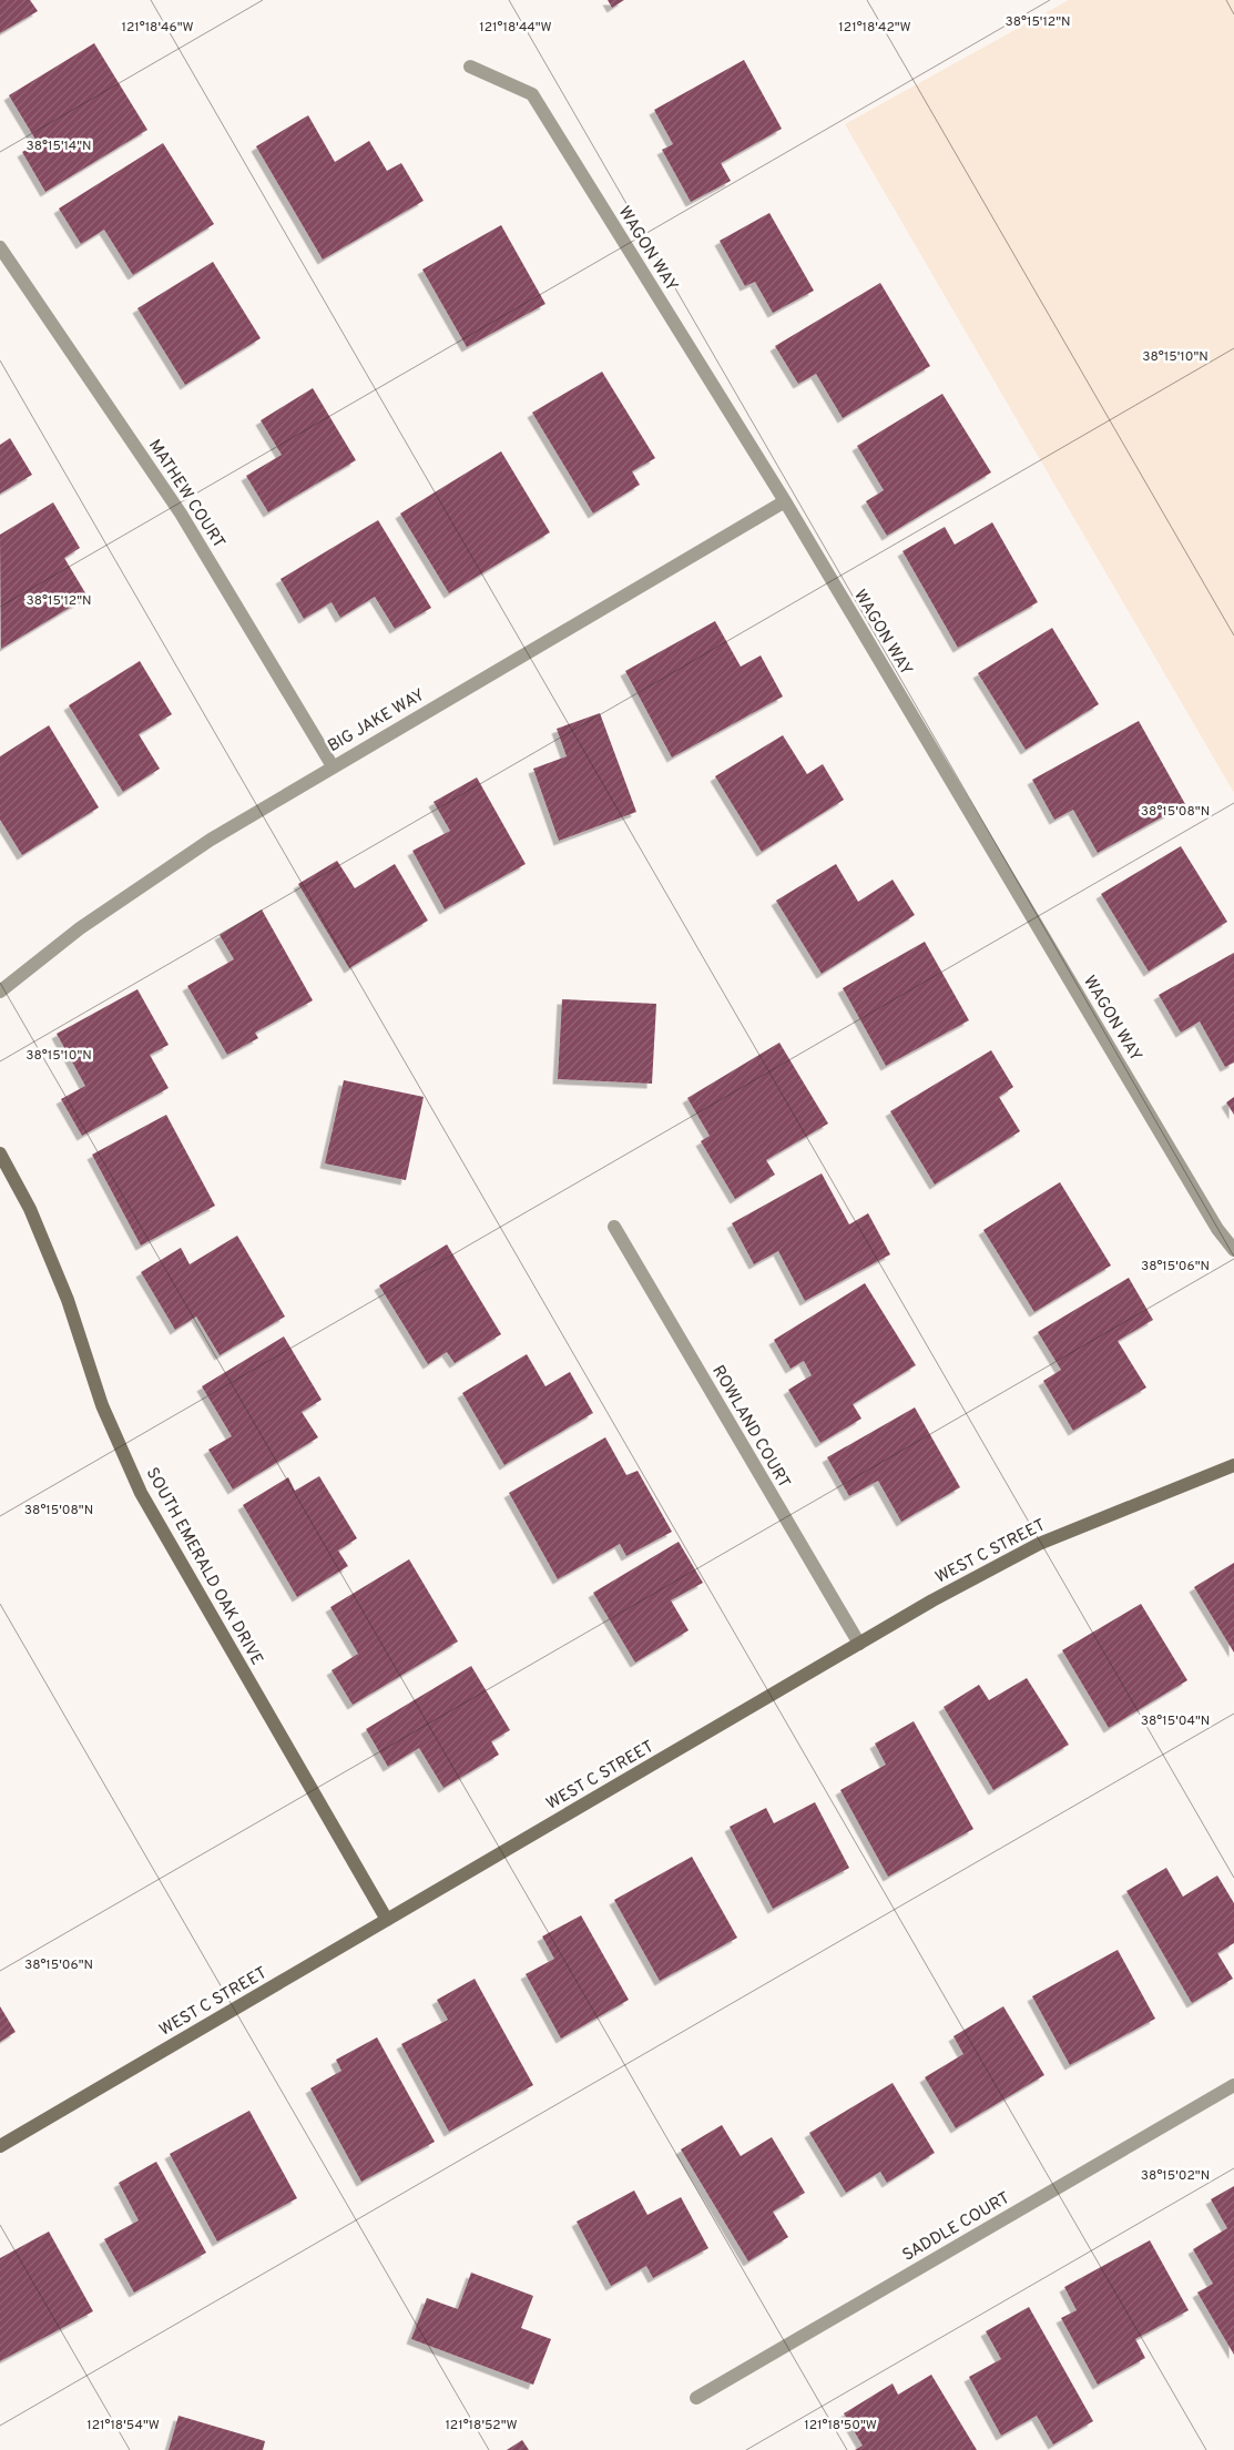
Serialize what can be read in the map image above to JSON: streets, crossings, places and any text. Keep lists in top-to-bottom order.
{
  "streets": {
    "street": [
      "WAGON WAY",
      "MATHEW COURT",
      "BIG JAKE WAY",
      "ROWLAND COURT",
      "WEST C STREET",
      "SOUTH EMERALD OAK DRIVE",
      "SADDLE COURT"
    ]
  },
  "crossings": [
    ["WAGON WAY", "BIG JAKE WAY"],
    ["MATHEW COURT", "BIG JAKE WAY"],
    ["ROWLAND COURT", "WEST C STREET"],
    ["WEST C STREET", "SOUTH EMERALD OAK DRIVE"]
  ],
  "coordinates": [
    "38°15'12\"N",
    "121°18'46\"W",
    "121°18'44\"W",
    "121°18'42\"W",
    "38°15'14\"N",
    "38°15'10\"N",
    "38°15'08\"N",
    "38°15'06\"N",
    "38°15'04\"N",
    "38°15'02\"N",
    "121°18'54\"W",
    "121°18'52\"W",
    "121°18'50\"W"
  ]
}
